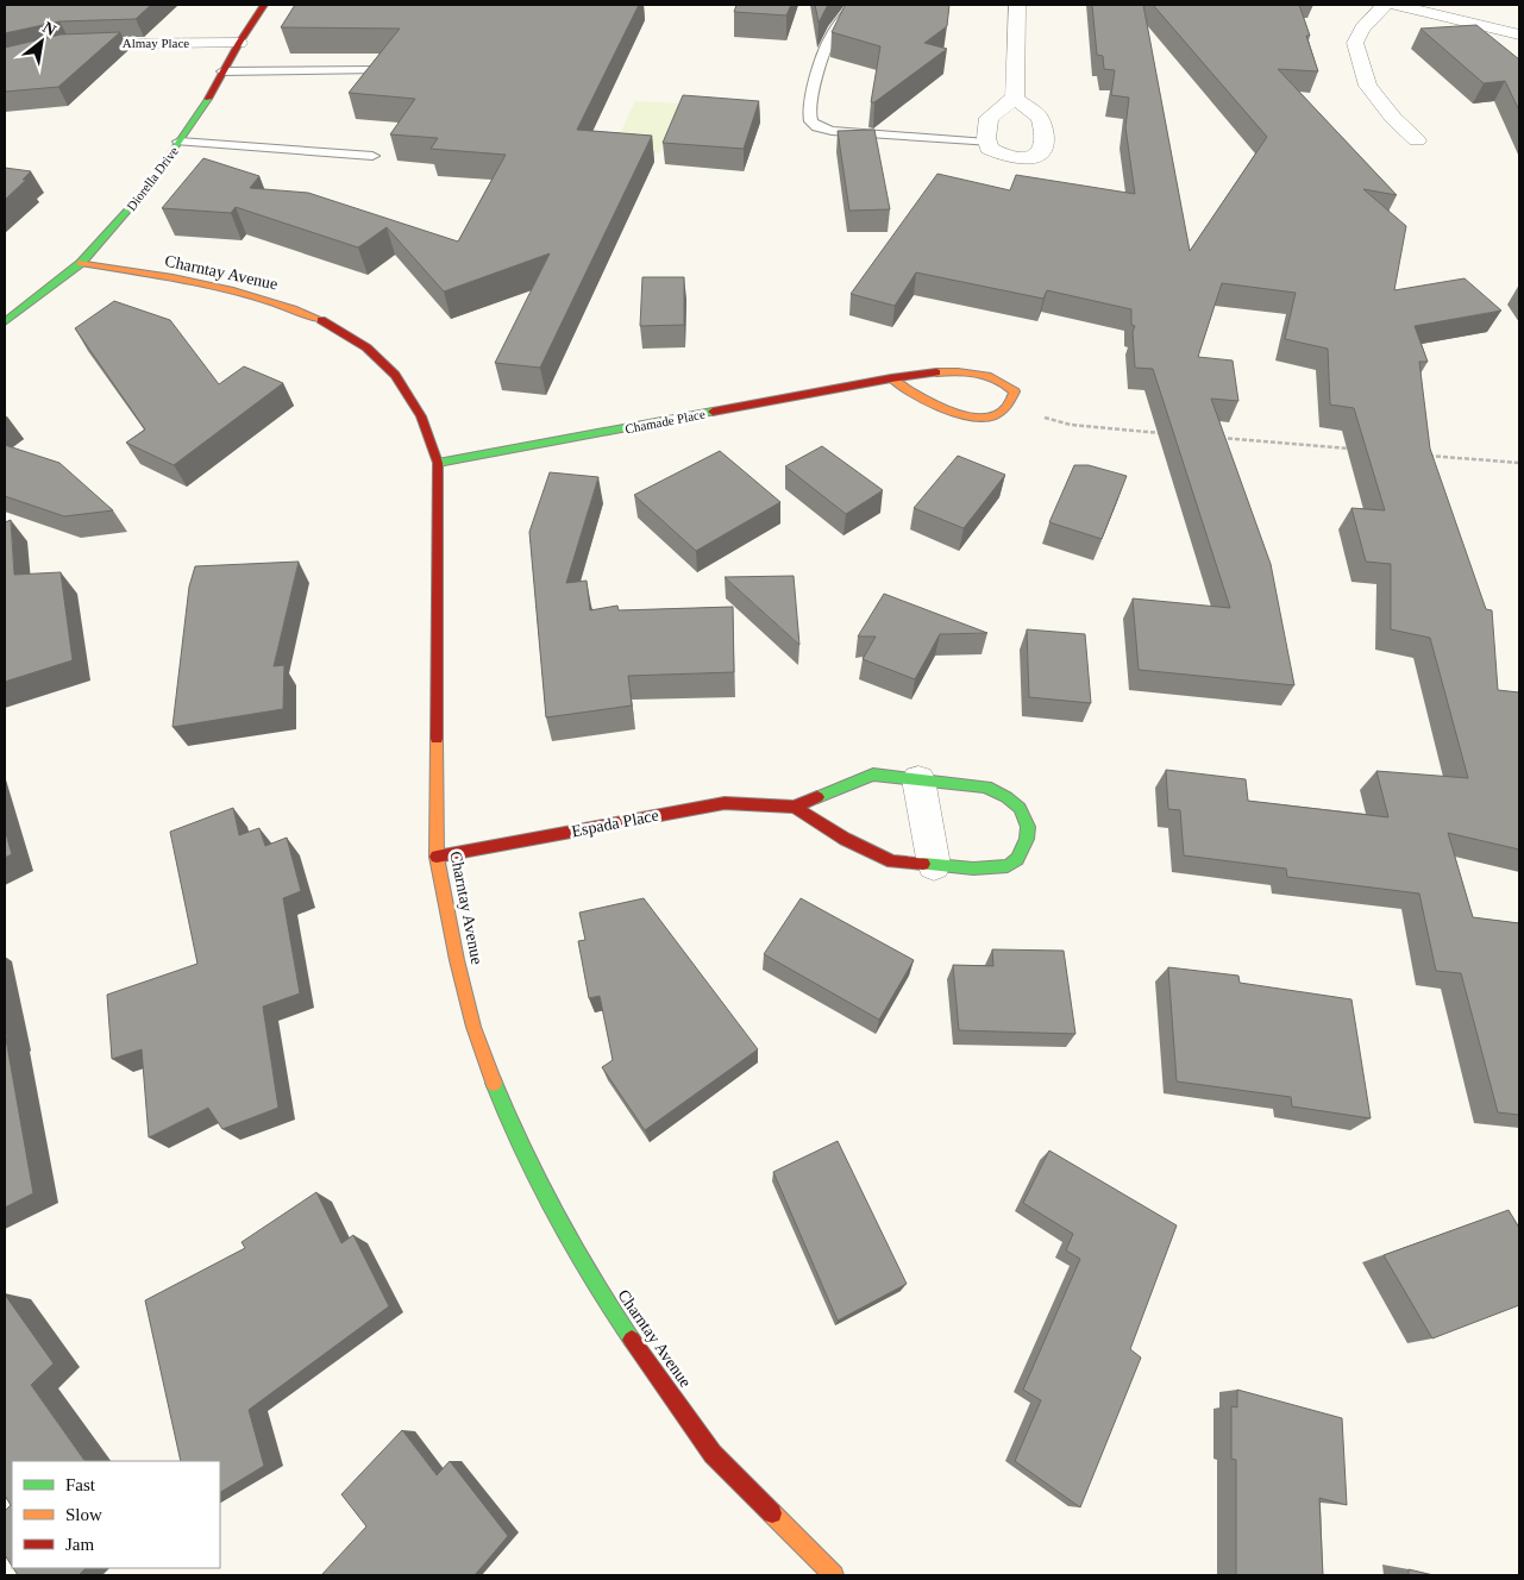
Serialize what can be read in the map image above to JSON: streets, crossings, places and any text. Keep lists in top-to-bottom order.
{
  "streets": {
    "street": [
      "Almay Place",
      "Diorella Drive",
      "Charntay Avenue",
      "Chamade Place",
      "Espada Place"
    ]
  },
  "crossings": [
    ["Almay Place", "Diorella Drive"],
    ["Diorella Drive", "Charntay Avenue"],
    ["Charntay Avenue", "Chamade Place"],
    ["Charntay Avenue", "Espada Place"]
  ],
  "legend": ["Fast", "Slow", "Jam"],
  "north": "top right"
}
